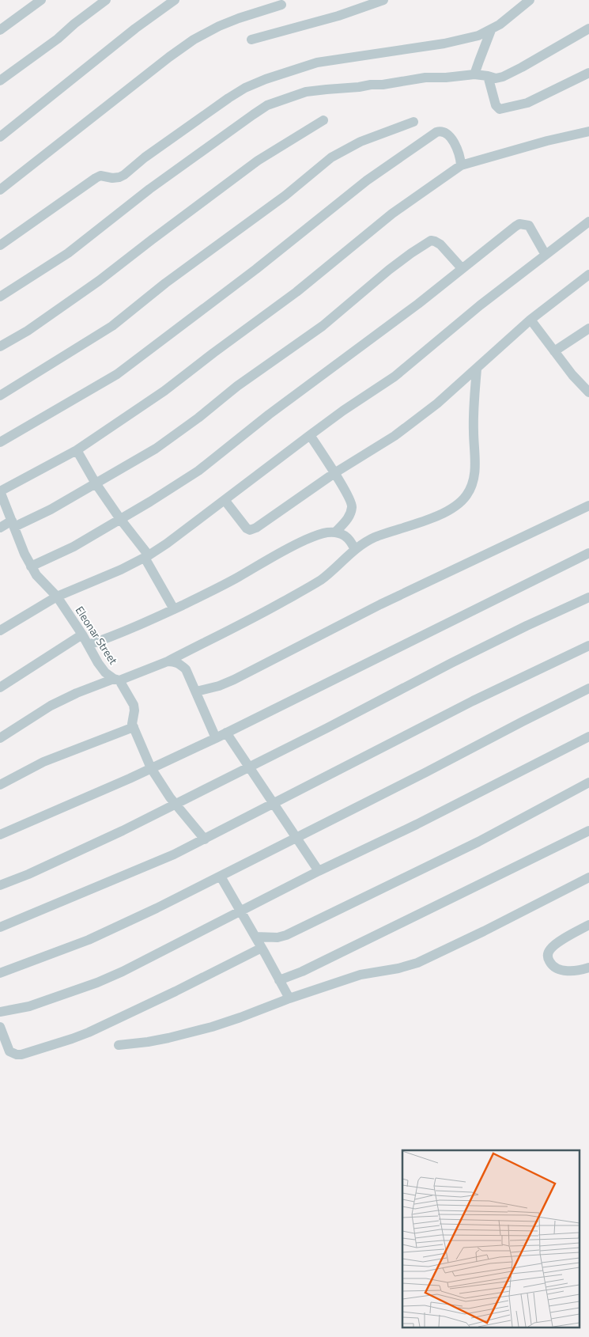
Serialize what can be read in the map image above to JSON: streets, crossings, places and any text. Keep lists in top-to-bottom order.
{
  "streets": {
    "street": ["Eleonar Street"]
  }
}
